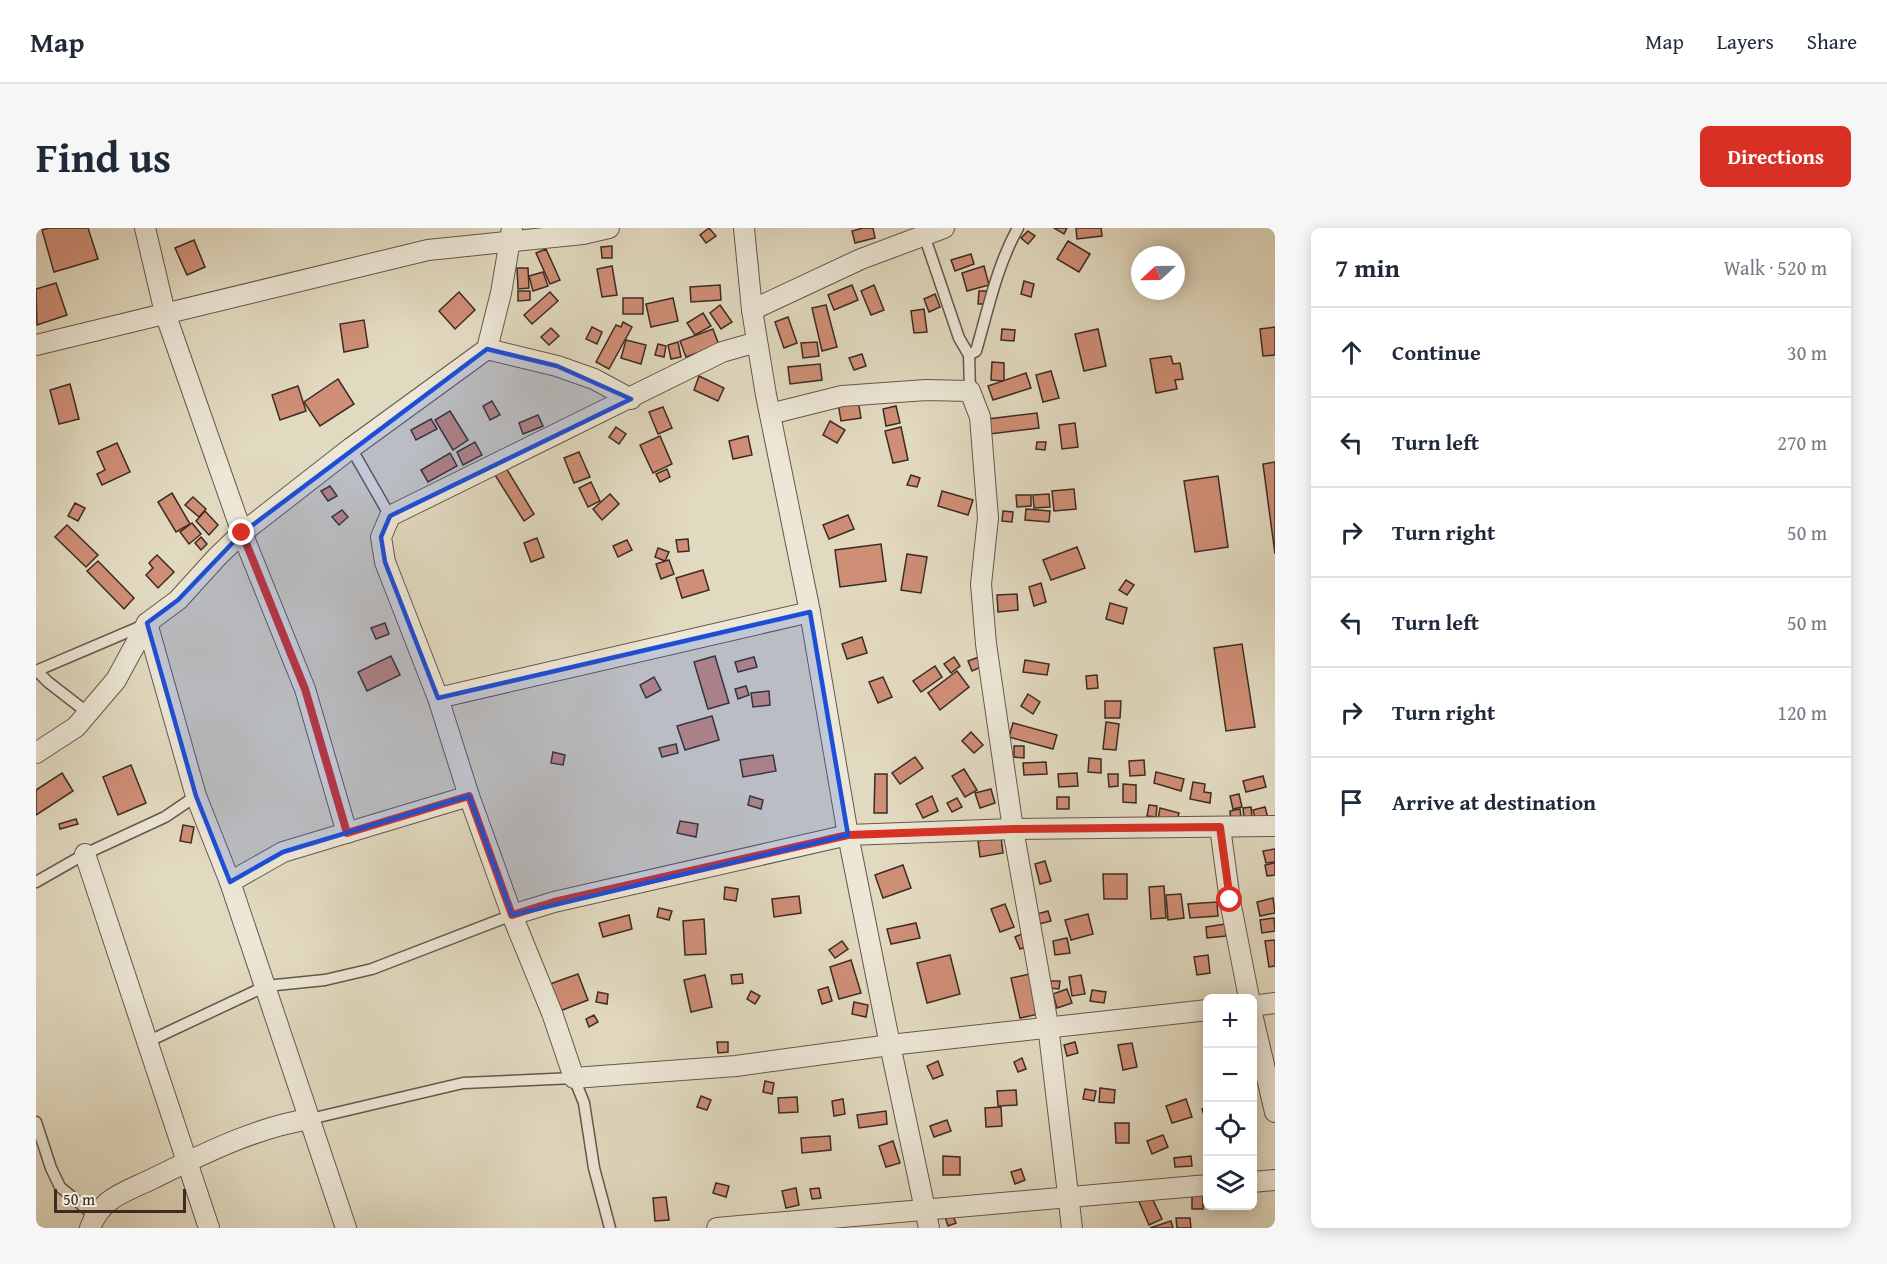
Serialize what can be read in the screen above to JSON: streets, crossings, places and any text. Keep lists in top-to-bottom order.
{
  "scale_bar": "50 m",
  "north": "left",
  "page": {
    "header": "Map",
    "nav": ["Map", "Layers", "Share"],
    "title": "Find us",
    "buttons": "Directions",
    "heading": ["7 min", "Walk · 520 m"],
    "list": [
      ["Continue", "30 m"],
      ["Turn left", "270 m"],
      ["Turn right", "50 m"],
      ["Turn left", "50 m"],
      ["Turn right", "120 m"],
      "Arrive at destination"
    ],
    "map_buttons": ["+", "−"],
    "scale": "50 m"
  }
}
